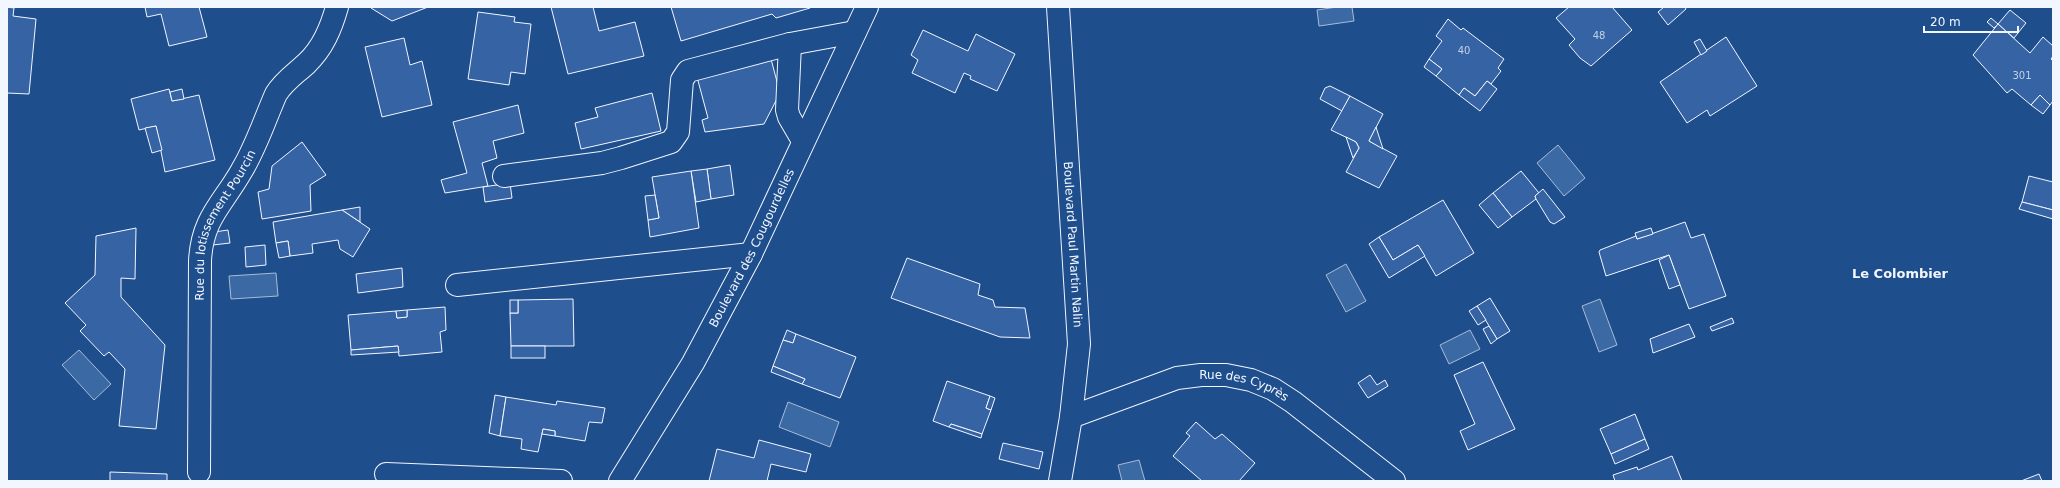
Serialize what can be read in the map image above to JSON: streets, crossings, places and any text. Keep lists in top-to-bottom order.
{
  "streets": {
    "street": [
      "Rue du lotissement Pourcin",
      "Boulevard Paul Martin Nalin",
      "Boulevard des Cougourdelles",
      "Rue des Cyprès"
    ]
  },
  "crossings": [
    ["Boulevard Paul Martin Nalin", "Rue des Cyprès"]
  ],
  "districts": ["Le Colombier"],
  "house_numbers": ["48", "40", "301"],
  "scale_bar": "20 m"
}
